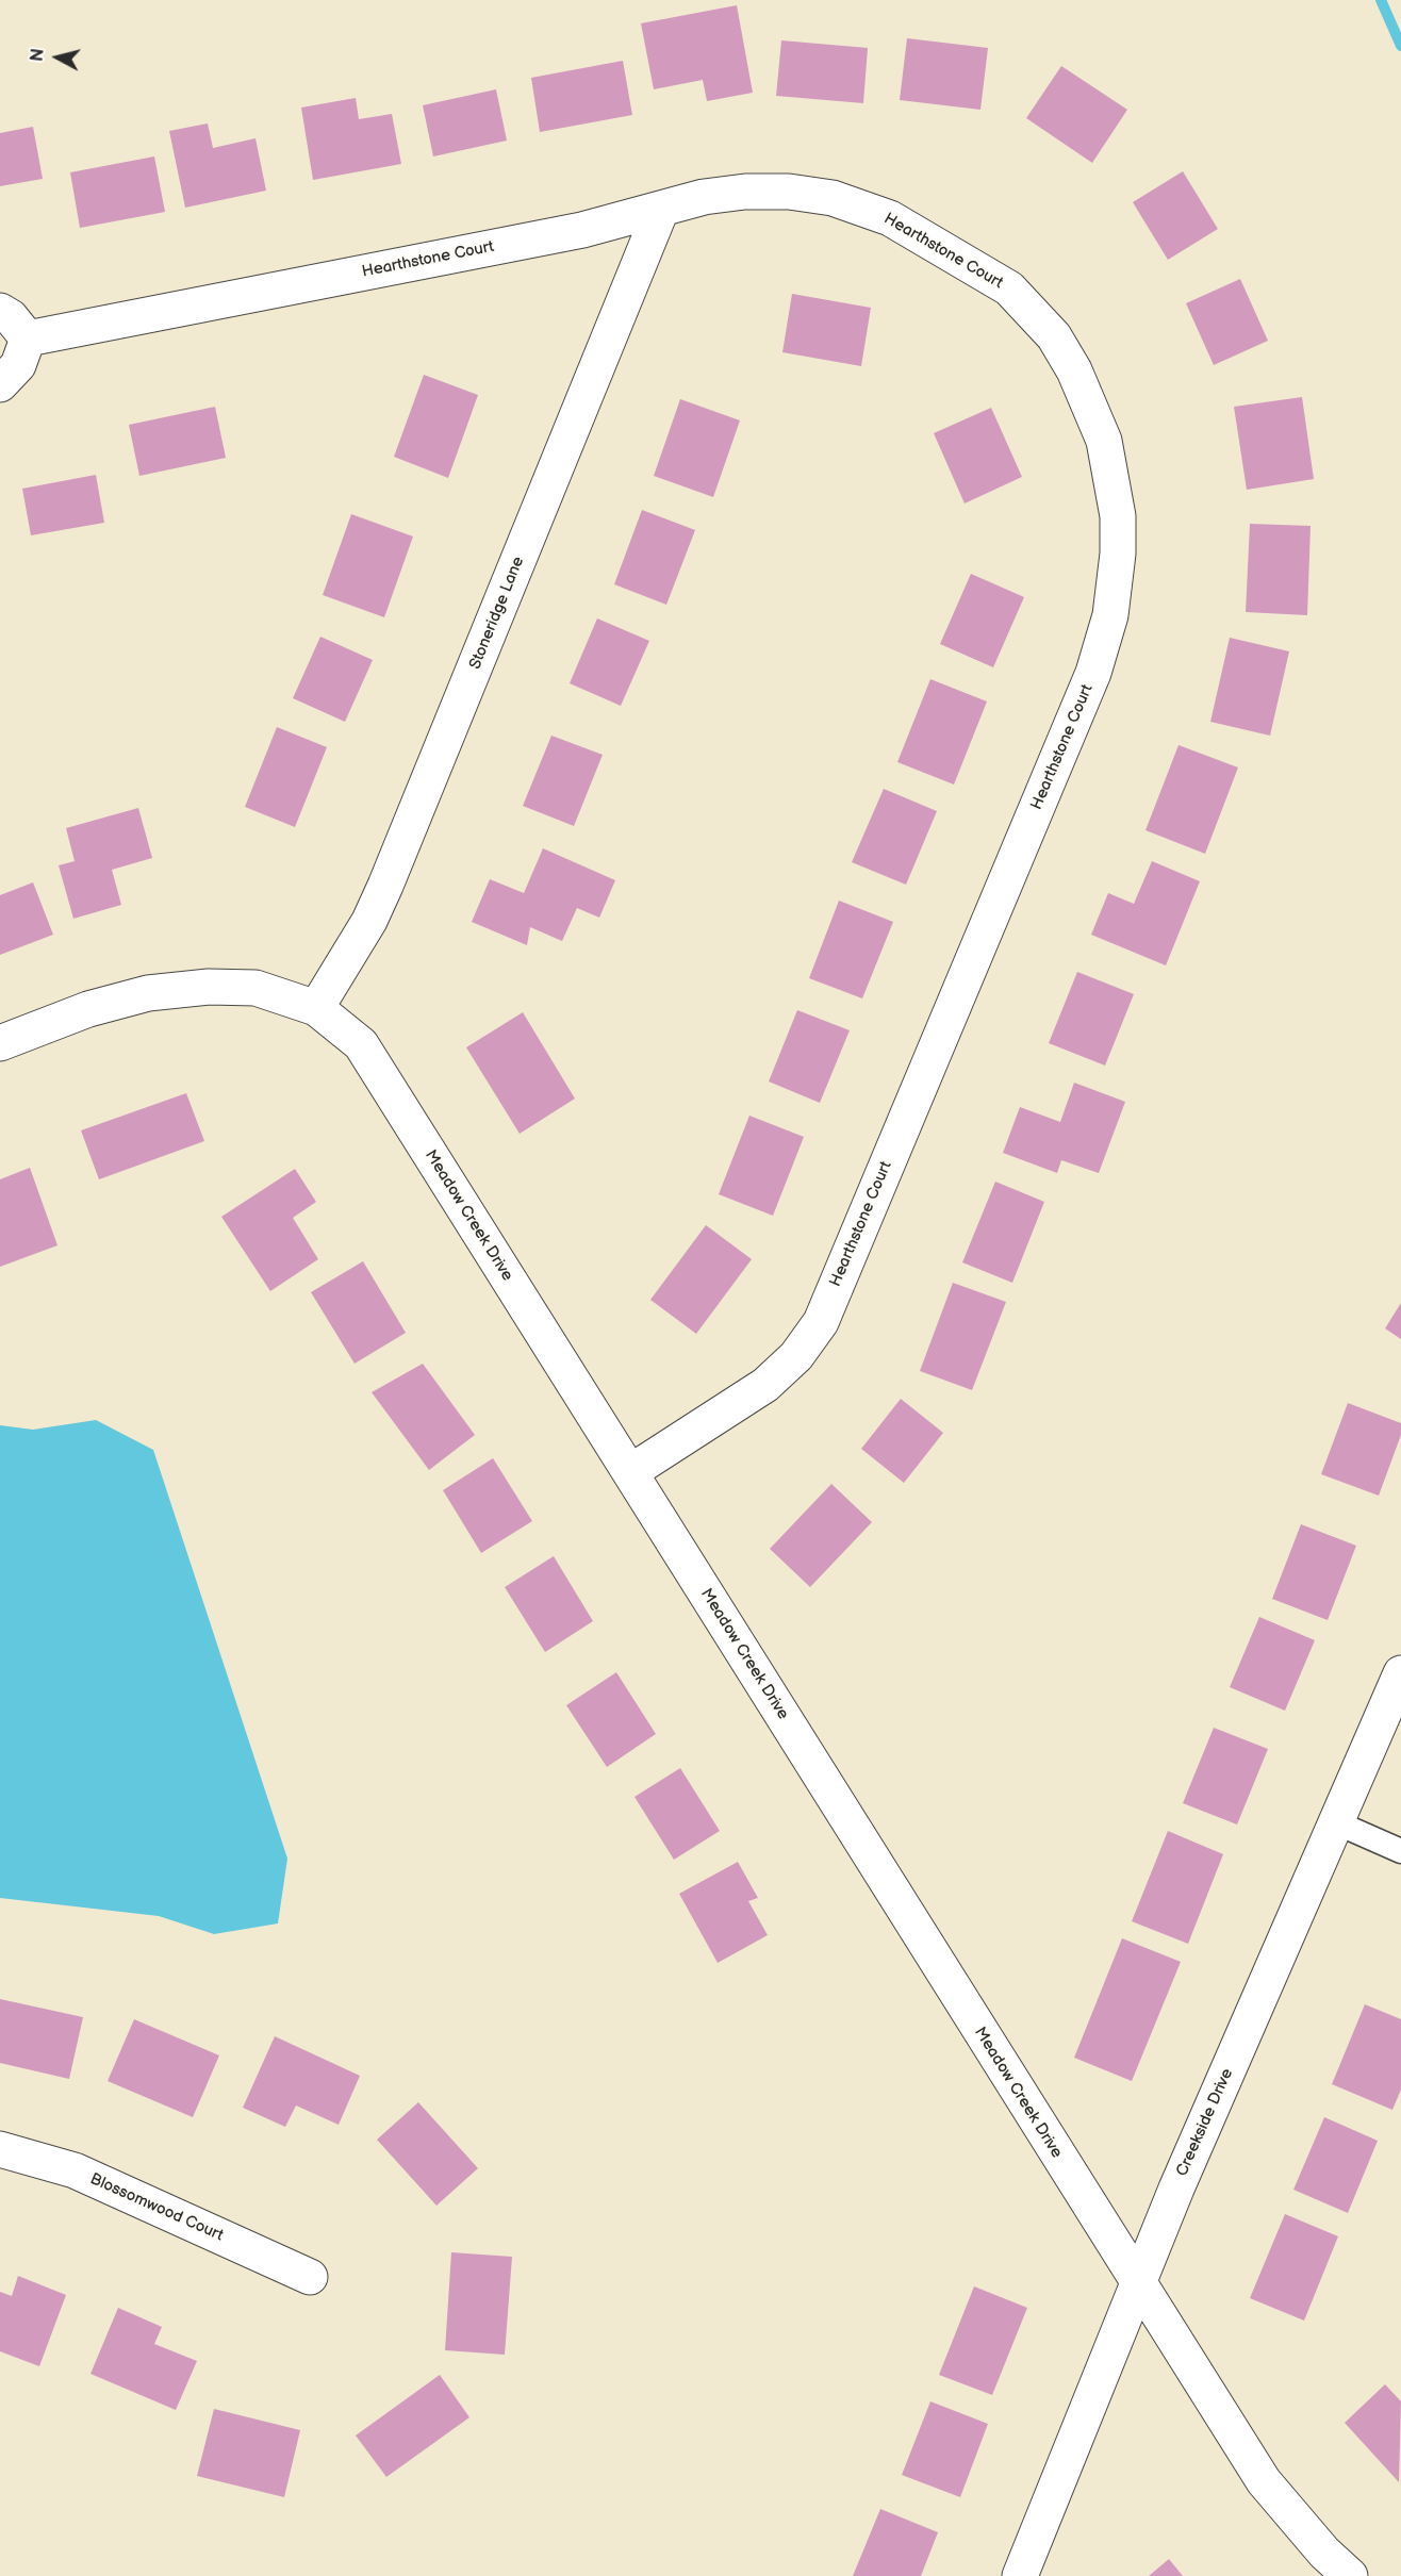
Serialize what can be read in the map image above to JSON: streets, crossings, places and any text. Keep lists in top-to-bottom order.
{
  "streets": {
    "street": [
      "Hearthstone Court",
      "Stoneridge Lane",
      "Meadow Creek Drive",
      "Creekside Drive",
      "Blossomwood Court"
    ]
  },
  "crossings": [
    ["Hearthstone Court", "Stoneridge Lane"],
    ["Hearthstone Court", "Meadow Creek Drive"],
    ["Stoneridge Lane", "Meadow Creek Drive"],
    ["Meadow Creek Drive", "Creekside Drive"]
  ],
  "north": "left"
}
